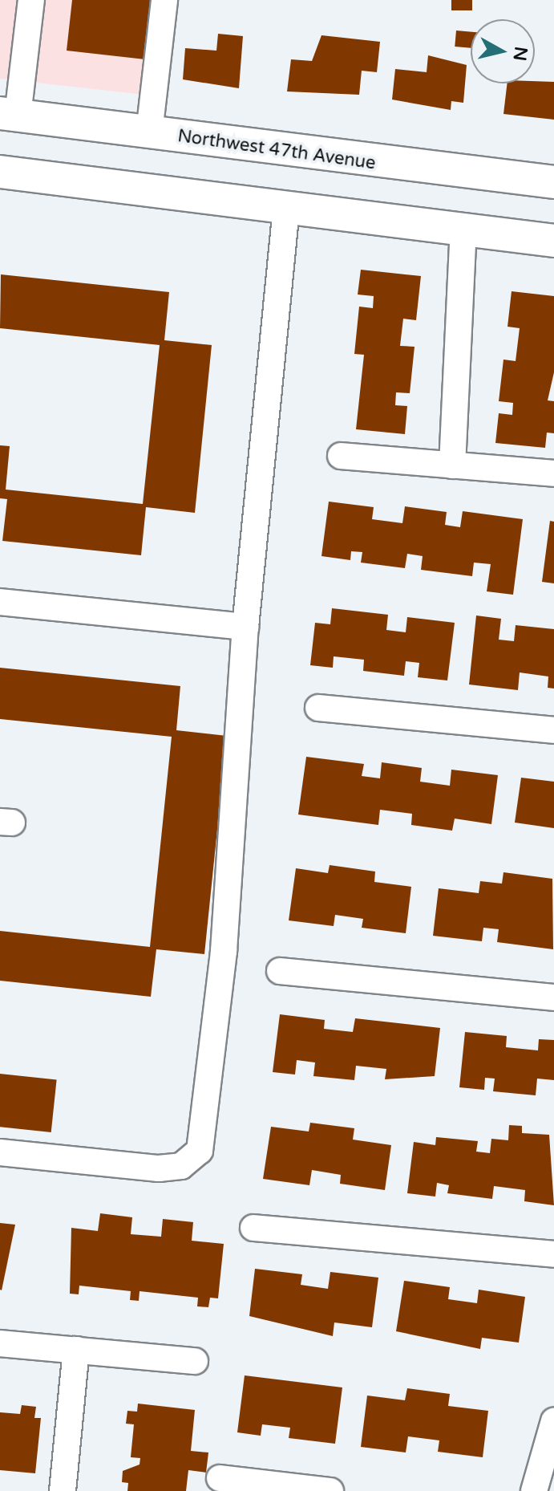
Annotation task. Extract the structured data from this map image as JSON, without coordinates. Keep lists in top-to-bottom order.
{
  "streets": {
    "main road": ["Northwest 47th Avenue"]
  },
  "north": "right"
}
